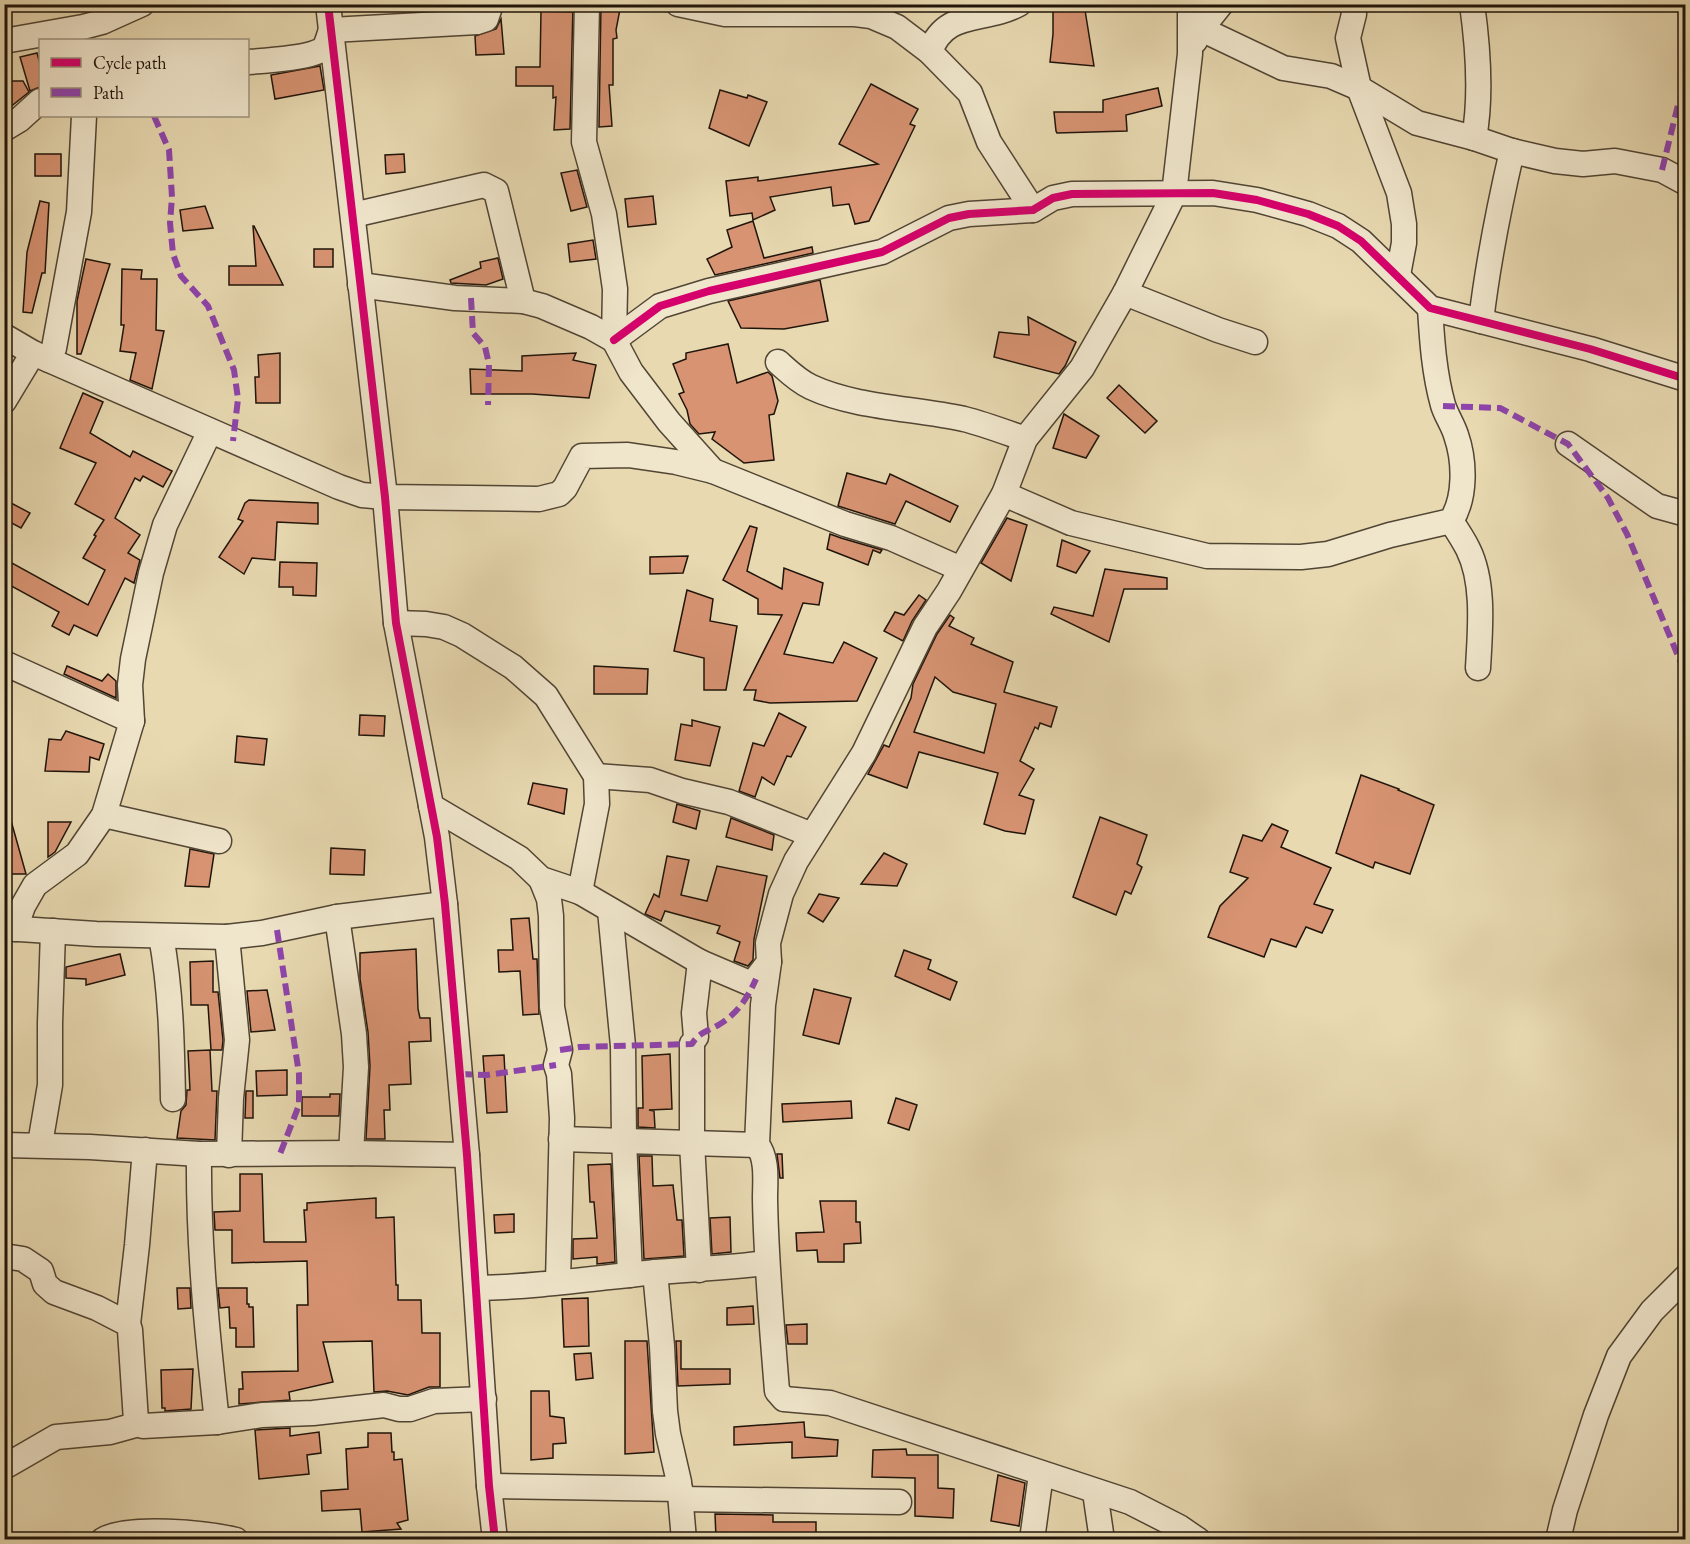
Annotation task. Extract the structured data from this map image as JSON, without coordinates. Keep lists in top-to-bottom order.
{
  "legend": ["Cycle path", "Path"]
}
